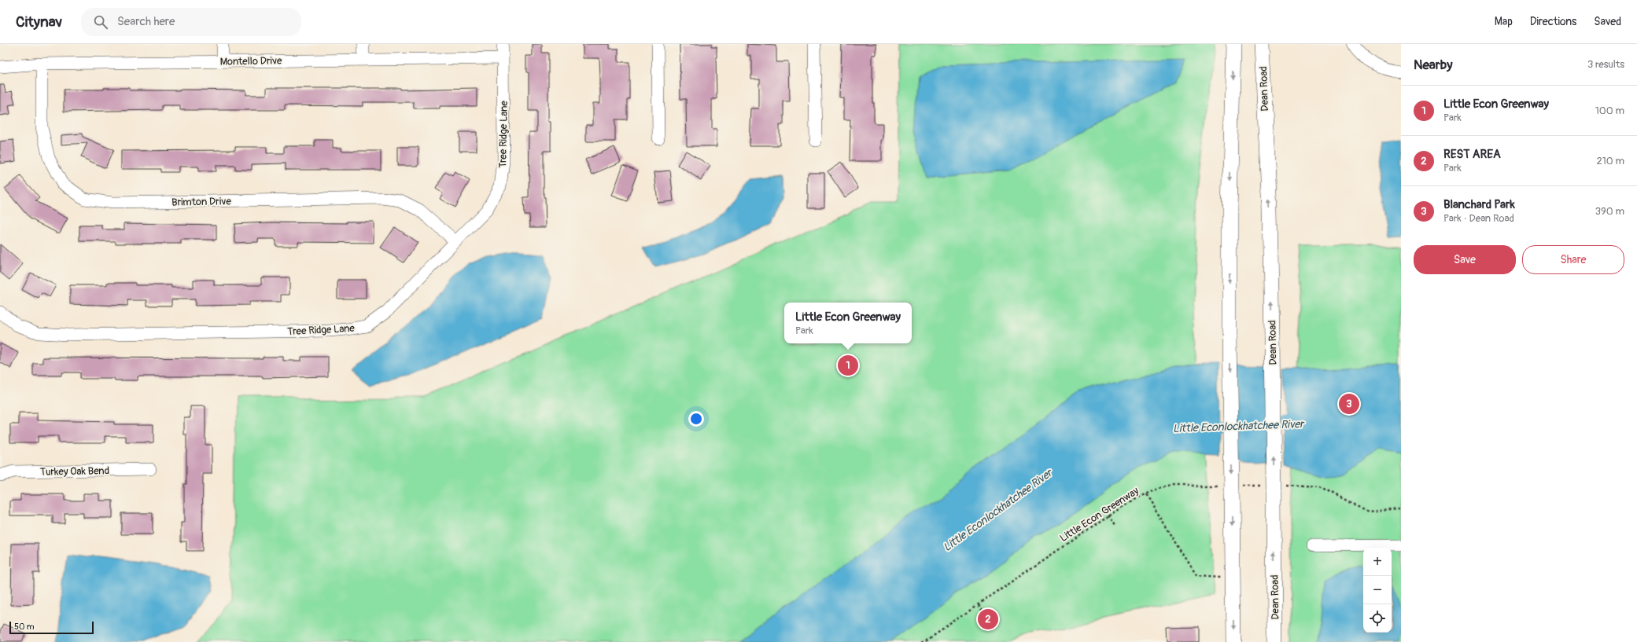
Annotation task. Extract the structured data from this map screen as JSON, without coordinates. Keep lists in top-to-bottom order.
{
  "streets": {
    "main road": ["Dean Road"],
    "street": [
      "Montello Drive",
      "Tree Ridge Lane",
      "Brimton Drive",
      "Turkey Oak Bend"
    ],
    "path": ["Little Econ Greenway"]
  },
  "crossings": [
    ["Montello Drive", "Tree Ridge Lane"],
    ["Montello Drive", "Brimton Drive"],
    ["Dean Road", "Little Econ Greenway"],
    ["Tree Ridge Lane", "Brimton Drive"]
  ],
  "water": ["Little Econlockhatchee River"],
  "scale_bar": "50 m",
  "page": {
    "header": "Citynav",
    "search": "Search here",
    "nav": ["Map", "Directions", "Saved"],
    "heading": ["Nearby", "3 results"],
    "list": [
      {
        "mark": "1",
        "name": "Little Econ Greenway",
        "note": "Park",
        "value": "100 m"
      },
      {
        "mark": "2",
        "name": "REST AREA",
        "note": "Park",
        "value": "210 m"
      },
      {
        "mark": "3",
        "name": "Blanchard Park",
        "note": "Park · Dean Road",
        "value": "390 m"
      }
    ],
    "buttons": ["Save", "Share"],
    "popup": ["Little Econ Greenway", "Park"],
    "pins": ["1", "3", "2"],
    "map_buttons": ["+", "−"],
    "scale": "50 m"
  }
}
